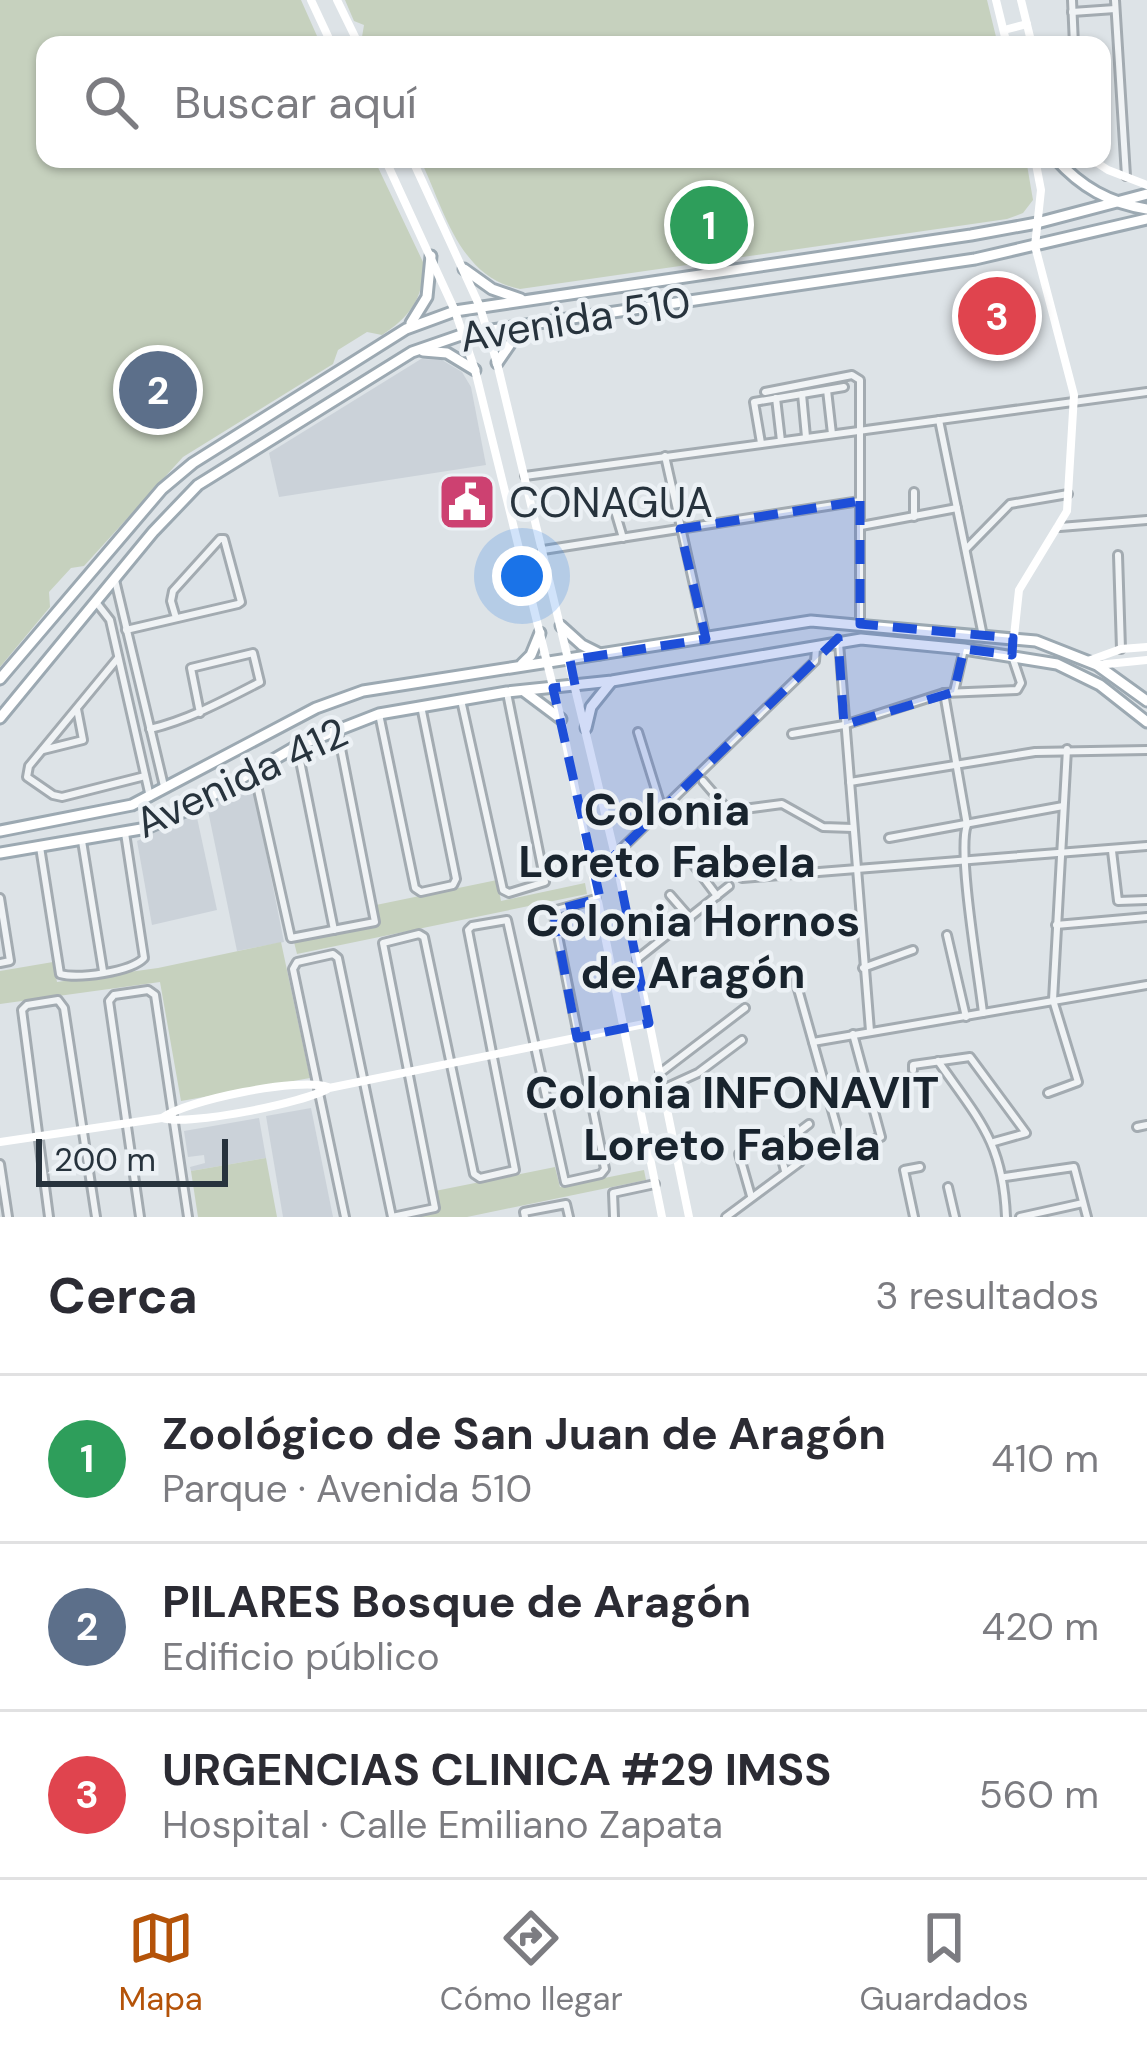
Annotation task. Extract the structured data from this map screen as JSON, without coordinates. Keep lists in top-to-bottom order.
{
  "streets": {
    "main road": ["Avenida 510", "Avenida 412"]
  },
  "districts": ["Colonia Loreto Fabela", "Colonia Hornos de Aragón", "Colonia INFONAVIT Loreto Fabela"],
  "places": {
    "public building": ["CONAGUA"]
  },
  "scale_bar": "200 m",
  "page": {
    "search": "Buscar aquí",
    "pins": ["1", "3", "2"],
    "scale": "200 m",
    "heading": ["Cerca", "3 resultados"],
    "list": [
      {
        "mark": "1",
        "name": "Zoológico de San Juan de Aragón",
        "note": "Parque · Avenida 510",
        "value": "410 m"
      },
      {
        "mark": "2",
        "name": "PILARES Bosque de Aragón",
        "note": "Edificio público",
        "value": "420 m"
      },
      {
        "mark": "3",
        "name": "URGENCIAS CLINICA #29 IMSS",
        "note": "Hospital · Calle Emiliano Zapata",
        "value": "560 m"
      }
    ],
    "nav": ["Mapa", "Cómo llegar", "Guardados"]
  }
}
